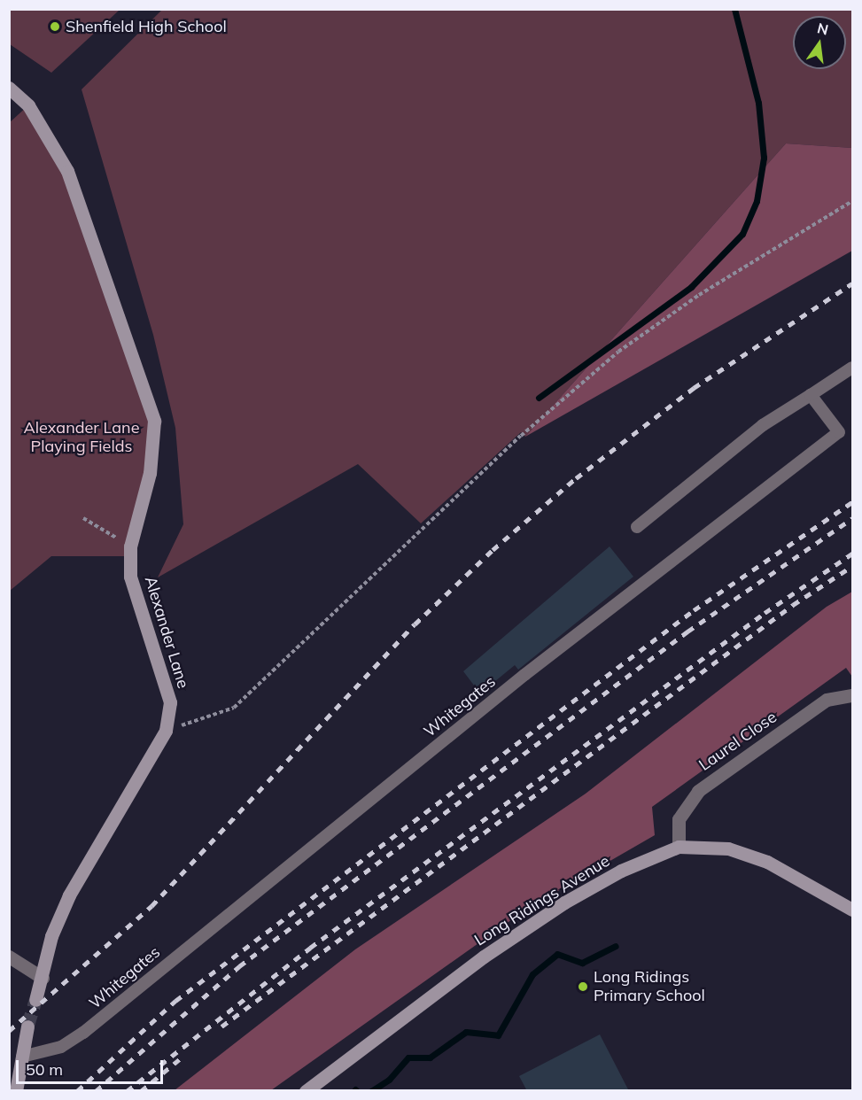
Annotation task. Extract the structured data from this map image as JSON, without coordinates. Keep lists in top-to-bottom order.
{
  "streets": {
    "street": ["Alexander Lane", "Laurel Close", "Long Ridings Avenue"],
    "lane": ["Whitegates"]
  },
  "crossings": [
    ["Laurel Close", "Long Ridings Avenue"]
  ],
  "parks": ["Alexander Lane Playing Fields"],
  "places": ["Shenfield High School", "Long Ridings Primary School"],
  "scale_bar": "50 m",
  "north": "top"
}
